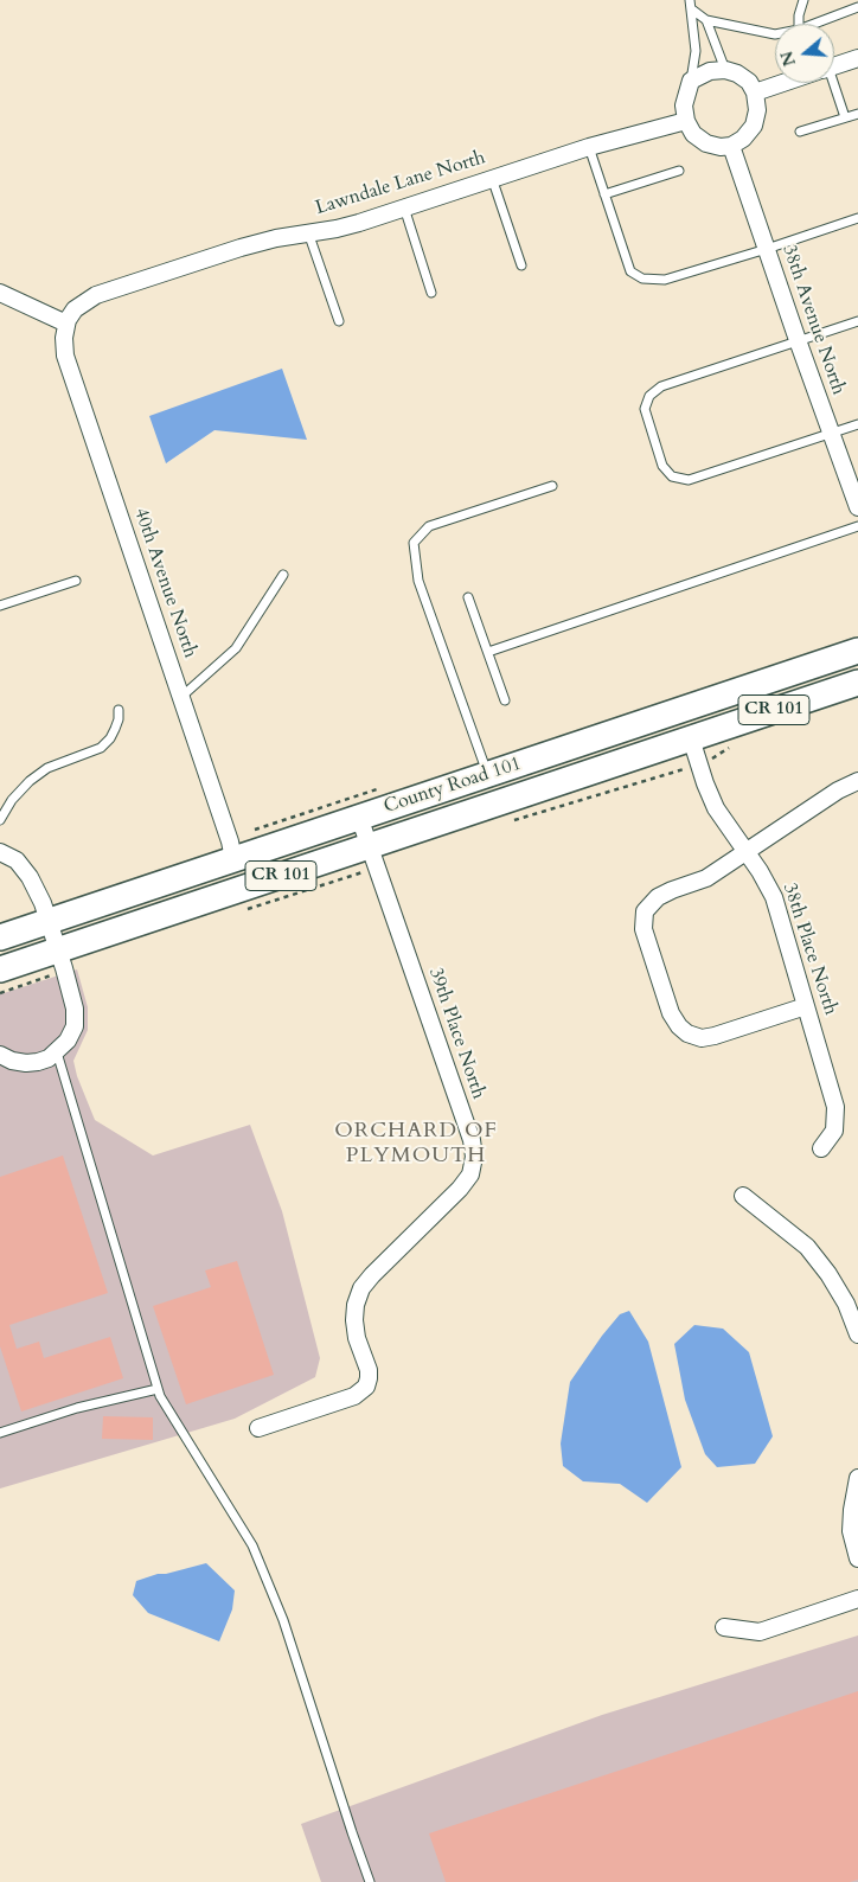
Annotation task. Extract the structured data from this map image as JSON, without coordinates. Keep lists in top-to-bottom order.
{
  "streets": {
    "main road": ["CR 101", "County Road 101"],
    "street": [
      "Lawndale Lane North",
      "38th Avenue North",
      "40th Avenue North",
      "38th Place North",
      "39th Place North"
    ]
  },
  "crossings": [
    ["Lawndale Lane North", "38th Avenue North"],
    ["Lawndale Lane North", "40th Avenue North"],
    ["40th Avenue North", "County Road 101"],
    ["County Road 101", "38th Place North"],
    ["County Road 101", "39th Place North"]
  ],
  "districts": ["ORCHARD OF PLYMOUTH"],
  "north": "left"
}
